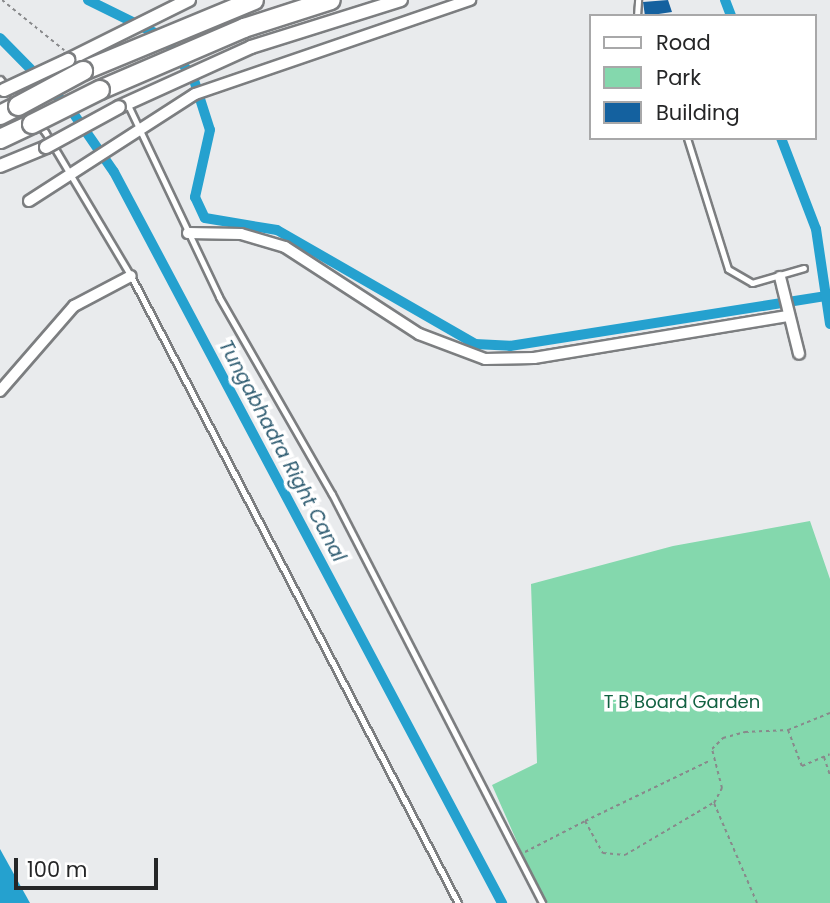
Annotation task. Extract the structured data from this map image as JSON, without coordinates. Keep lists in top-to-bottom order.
{
  "water": ["Tungabhadra Right Canal"],
  "parks": ["T B Board Garden"],
  "legend": ["Road", "Park", "Building"],
  "scale_bar": "100 m"
}
